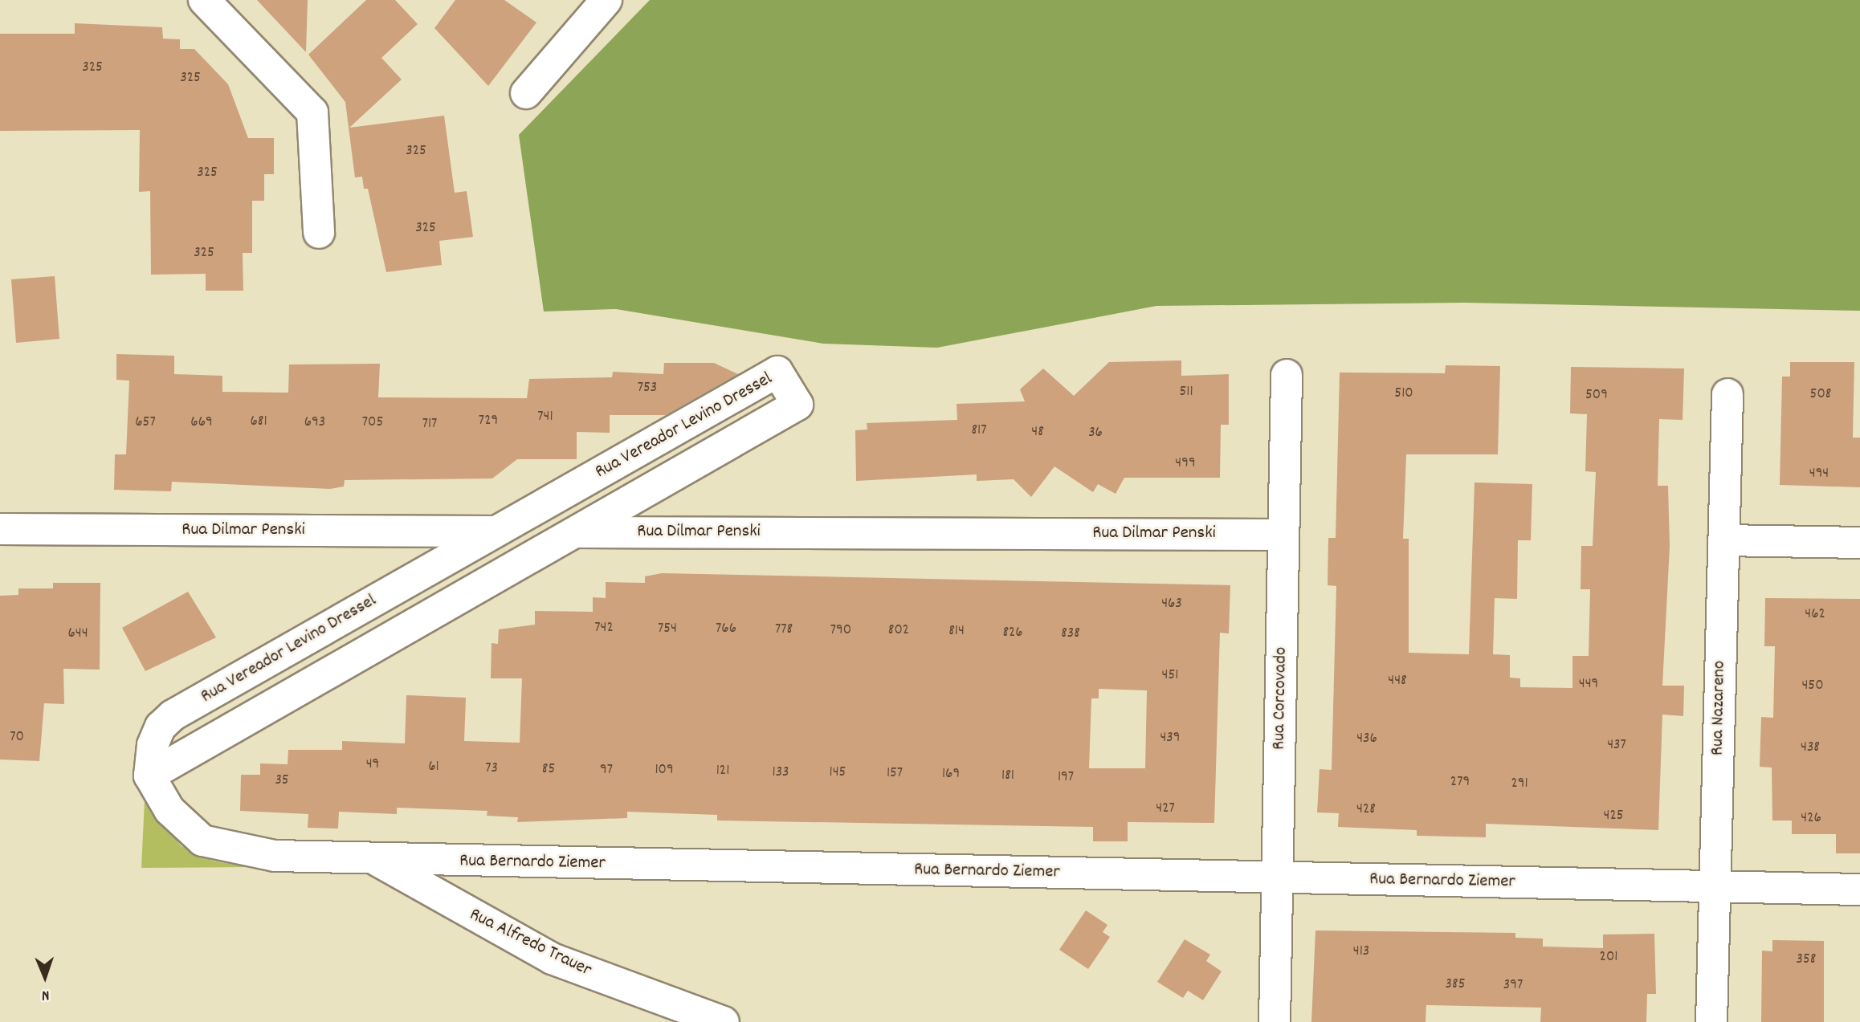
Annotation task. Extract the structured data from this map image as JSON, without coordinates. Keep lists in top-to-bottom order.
{
  "streets": {
    "street": [
      "Rua Vereador Levino Dressel",
      "Rua Dilmar Penski",
      "Rua Corcovado",
      "Rua Nazareno",
      "Rua Bernardo Ziemer",
      "Rua Alfredo Trauer"
    ]
  },
  "crossings": [
    ["Rua Vereador Levino Dressel", "Rua Dilmar Penski"],
    ["Rua Vereador Levino Dressel", "Rua Bernardo Ziemer"],
    ["Rua Dilmar Penski", "Rua Corcovado"],
    ["Rua Corcovado", "Rua Bernardo Ziemer"],
    ["Rua Nazareno", "Rua Bernardo Ziemer"],
    ["Rua Bernardo Ziemer", "Rua Alfredo Trauer"]
  ],
  "house_numbers": [
    "325",
    "325",
    "325",
    "325",
    "325",
    "325",
    "753",
    "511",
    "510",
    "508",
    "509",
    "741",
    "729",
    "681",
    "657",
    "669",
    "693",
    "705",
    "717",
    "817",
    "48",
    "36",
    "499",
    "494",
    "463",
    "462",
    "742",
    "754",
    "766",
    "778",
    "790",
    "802",
    "814",
    "826",
    "644",
    "838",
    "451",
    "448",
    "449",
    "450",
    "70",
    "439",
    "436",
    "437",
    "438",
    "49",
    "61",
    "73",
    "85",
    "97",
    "109",
    "121",
    "133",
    "145",
    "157",
    "169",
    "181",
    "197",
    "35",
    "279",
    "291",
    "427",
    "428",
    "425",
    "426",
    "413",
    "201",
    "358",
    "385",
    "397"
  ],
  "north": "bottom"
}
